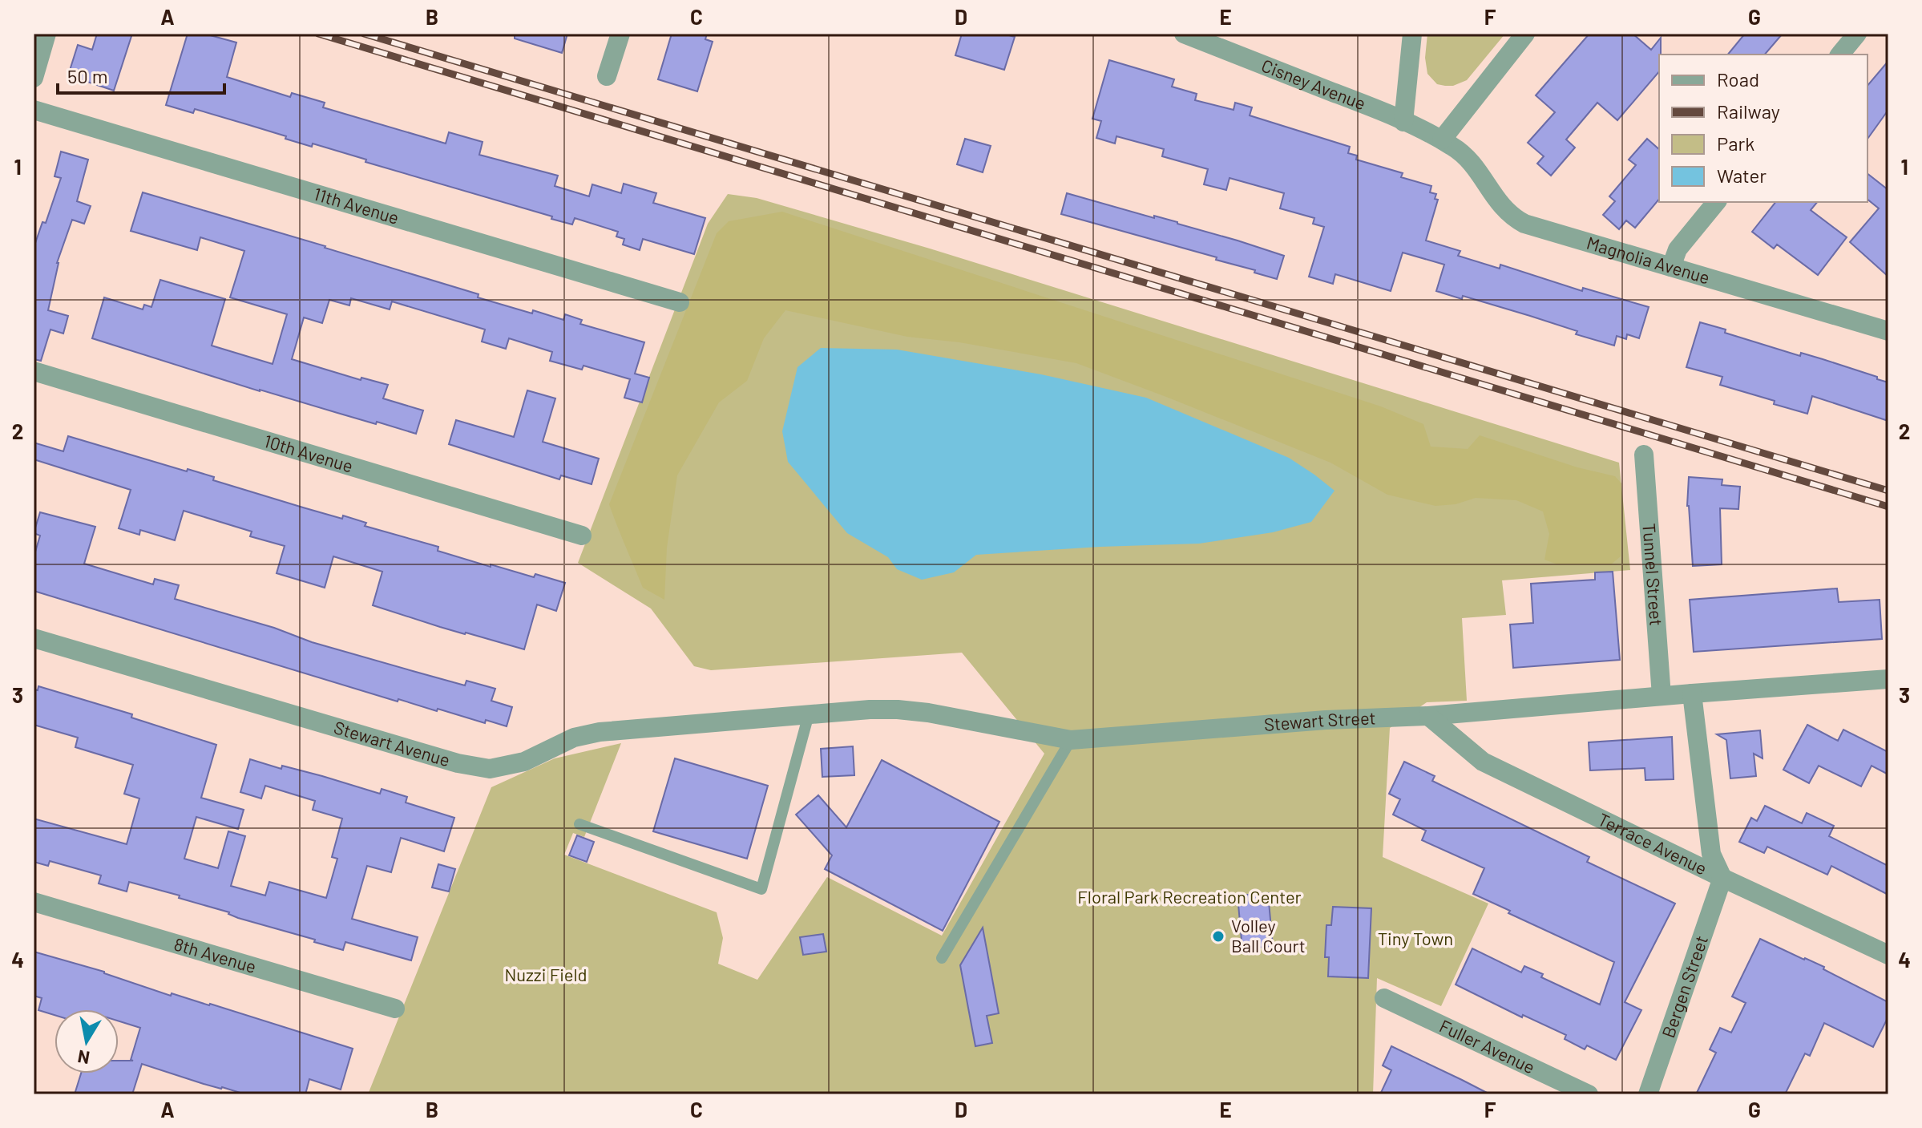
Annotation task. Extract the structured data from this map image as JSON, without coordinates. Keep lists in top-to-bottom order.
{
  "streets": {
    "street": [
      "Cisney Avenue",
      "11th Avenue",
      "Magnolia Avenue",
      "10th Avenue",
      "Tunnel Street",
      "Stewart Street",
      "Stewart Avenue",
      "Terrace Avenue",
      "8th Avenue",
      "Bergen Street",
      "Fuller Avenue"
    ]
  },
  "crossings": [
    ["Cisney Avenue", "Magnolia Avenue"],
    ["Tunnel Street", "Stewart Street"],
    ["Stewart Street", "Stewart Avenue"],
    ["Stewart Street", "Terrace Avenue"],
    ["Terrace Avenue", "Bergen Street"]
  ],
  "parks": ["Floral Park Recreation Center", "Tiny Town", "Nuzzi Field"],
  "places": ["Volley Ball Court"],
  "legend": [
    "Road",
    "Railway",
    "Park",
    "Water"
  ],
  "scale_bar": "50 m",
  "north": "bottom",
  "grid": {
    "columns": [
      "A",
      "B",
      "C",
      "D",
      "E",
      "F",
      "G"
    ],
    "rows": [
      "1",
      "2",
      "3",
      "4"
    ]
  }
}
